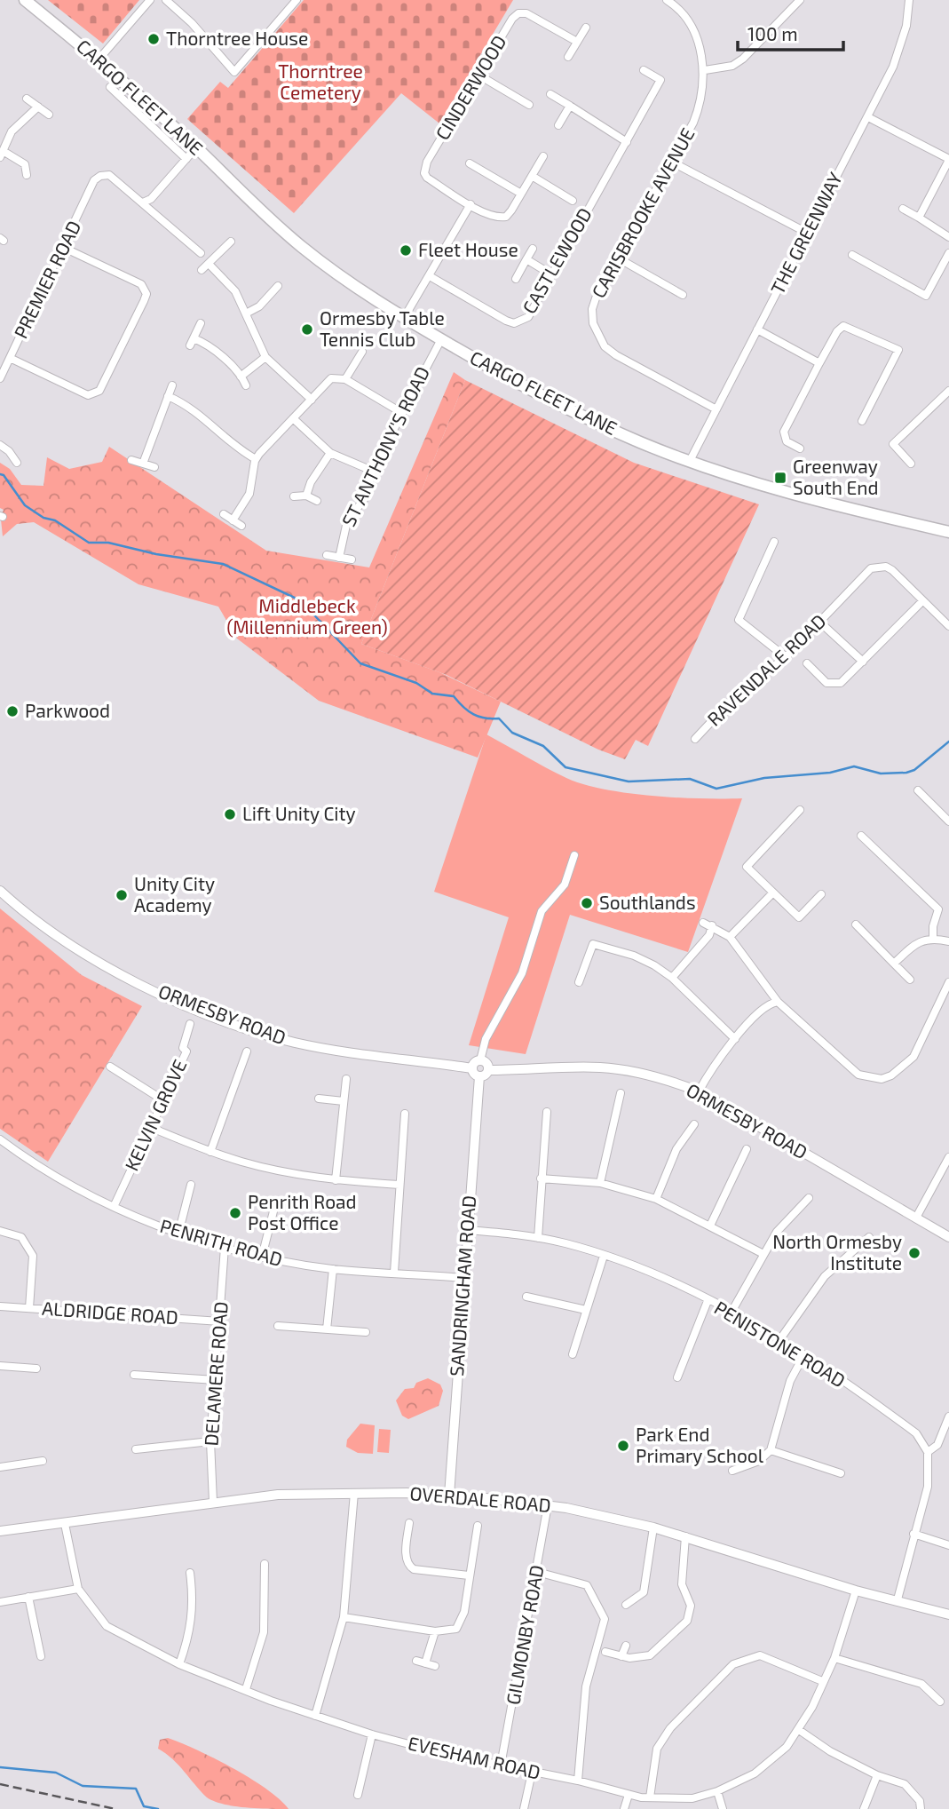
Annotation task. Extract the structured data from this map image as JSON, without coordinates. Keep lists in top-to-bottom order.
{
  "streets": {
    "main road": ["CARGO FLEET LANE"],
    "street": [
      "CINDERWOOD",
      "CARISBROOKE AVENUE",
      "THE GREENWAY",
      "CASTLEWOOD",
      "PREMIER ROAD",
      "ST ANTHONY'S ROAD",
      "RAVENDALE ROAD",
      "ORMESBY ROAD",
      "KELVIN GROVE",
      "PENRITH ROAD",
      "SANDRINGHAM ROAD",
      "ALDRIDGE ROAD",
      "PENISTONE ROAD",
      "DELAMERE ROAD",
      "OVERDALE ROAD",
      "GILMONBY ROAD",
      "EVESHAM ROAD"
    ]
  },
  "crossings": [
    ["CARGO FLEET LANE", "THE GREENWAY"],
    ["CARGO FLEET LANE", "ST ANTHONY'S ROAD"],
    ["CARISBROOKE AVENUE", "THE GREENWAY"],
    ["ORMESBY ROAD", "SANDRINGHAM ROAD"],
    ["KELVIN GROVE", "PENRITH ROAD"],
    ["PENRITH ROAD", "SANDRINGHAM ROAD"],
    ["PENRITH ROAD", "DELAMERE ROAD"],
    ["SANDRINGHAM ROAD", "PENISTONE ROAD"],
    ["SANDRINGHAM ROAD", "OVERDALE ROAD"],
    ["ALDRIDGE ROAD", "DELAMERE ROAD"],
    ["DELAMERE ROAD", "OVERDALE ROAD"],
    ["OVERDALE ROAD", "GILMONBY ROAD"],
    ["OVERDALE ROAD", "EVESHAM ROAD"],
    ["GILMONBY ROAD", "EVESHAM ROAD"]
  ],
  "parks": ["Thorntree Cemetery", "Middlebeck (Millennium Green)"],
  "places": {
    "other": [
      "Thorntree House",
      "Fleet House",
      "Ormesby Table Tennis Club",
      "Parkwood",
      "Lift Unity City",
      "Unity City Academy",
      "Southlands",
      "Penrith Road Post Office",
      "North Ormesby Institute",
      "Park End Primary School"
    ],
    "transit": ["Greenway South End"]
  },
  "scale_bar": "100 m"
}
